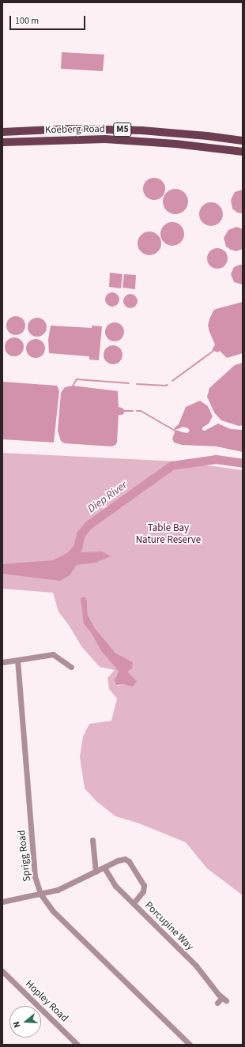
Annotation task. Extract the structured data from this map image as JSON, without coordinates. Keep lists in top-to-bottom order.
{
  "streets": {
    "main road": ["Koeberg Road", "M5"],
    "street": ["Sprigg Road", "Porcupine Way", "Hopley Road"]
  },
  "water": ["Diep River"],
  "parks": ["Table Bay Nature Reserve"],
  "scale_bar": "100 m",
  "north": "left"
}
